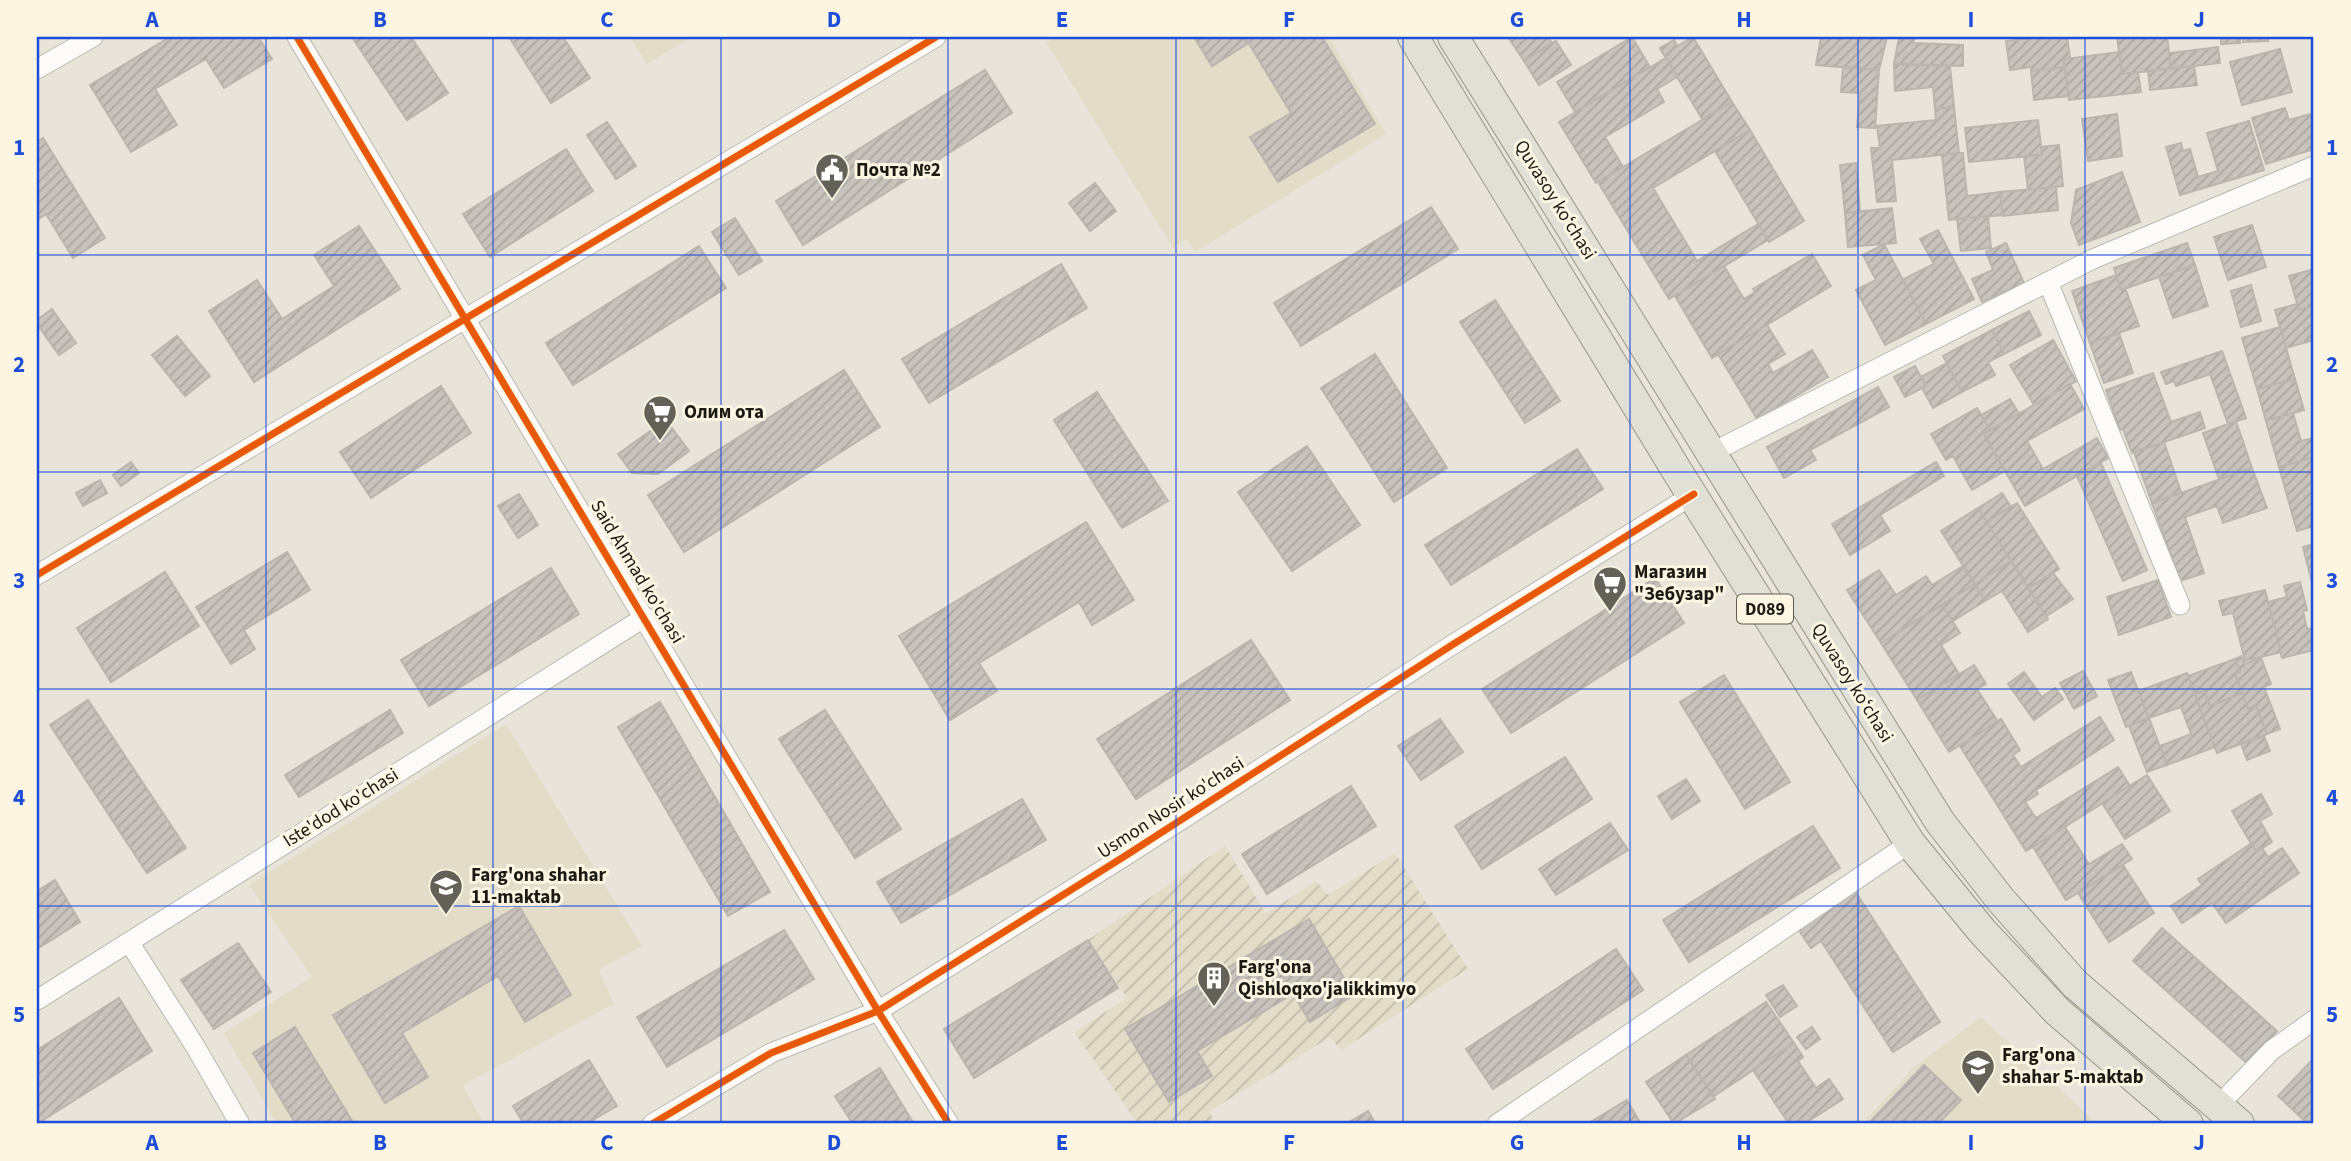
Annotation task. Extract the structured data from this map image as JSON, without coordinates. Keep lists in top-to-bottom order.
{
  "streets": {
    "main road": ["Quvasoy koʻchasi", "D089"],
    "street": ["Said Ahmad ko'chasi", "Iste'dod ko'chasi", "Usmon Nosir ko'chasi"]
  },
  "crossings": [
    ["Quvasoy koʻchasi", "Usmon Nosir ko'chasi"],
    ["Said Ahmad ko'chasi", "Iste'dod ko'chasi"],
    ["Said Ahmad ko'chasi", "Usmon Nosir ko'chasi"]
  ],
  "places": {
    "public building": ["Почта №2"],
    "supermarket": ["Олим ота", "Магазин \"Зебузар\""],
    "school or university": ["Farg'ona shahar 11-maktab", "Farg'ona shahar 5-maktab"],
    "building": ["Farg'ona Qishloqxo'jalikkimyo"]
  },
  "grid": {
    "columns": [
      "A",
      "B",
      "C",
      "D",
      "E",
      "F",
      "G",
      "H",
      "I",
      "J"
    ],
    "rows": [
      "1",
      "2",
      "3",
      "4",
      "5"
    ]
  }
}
